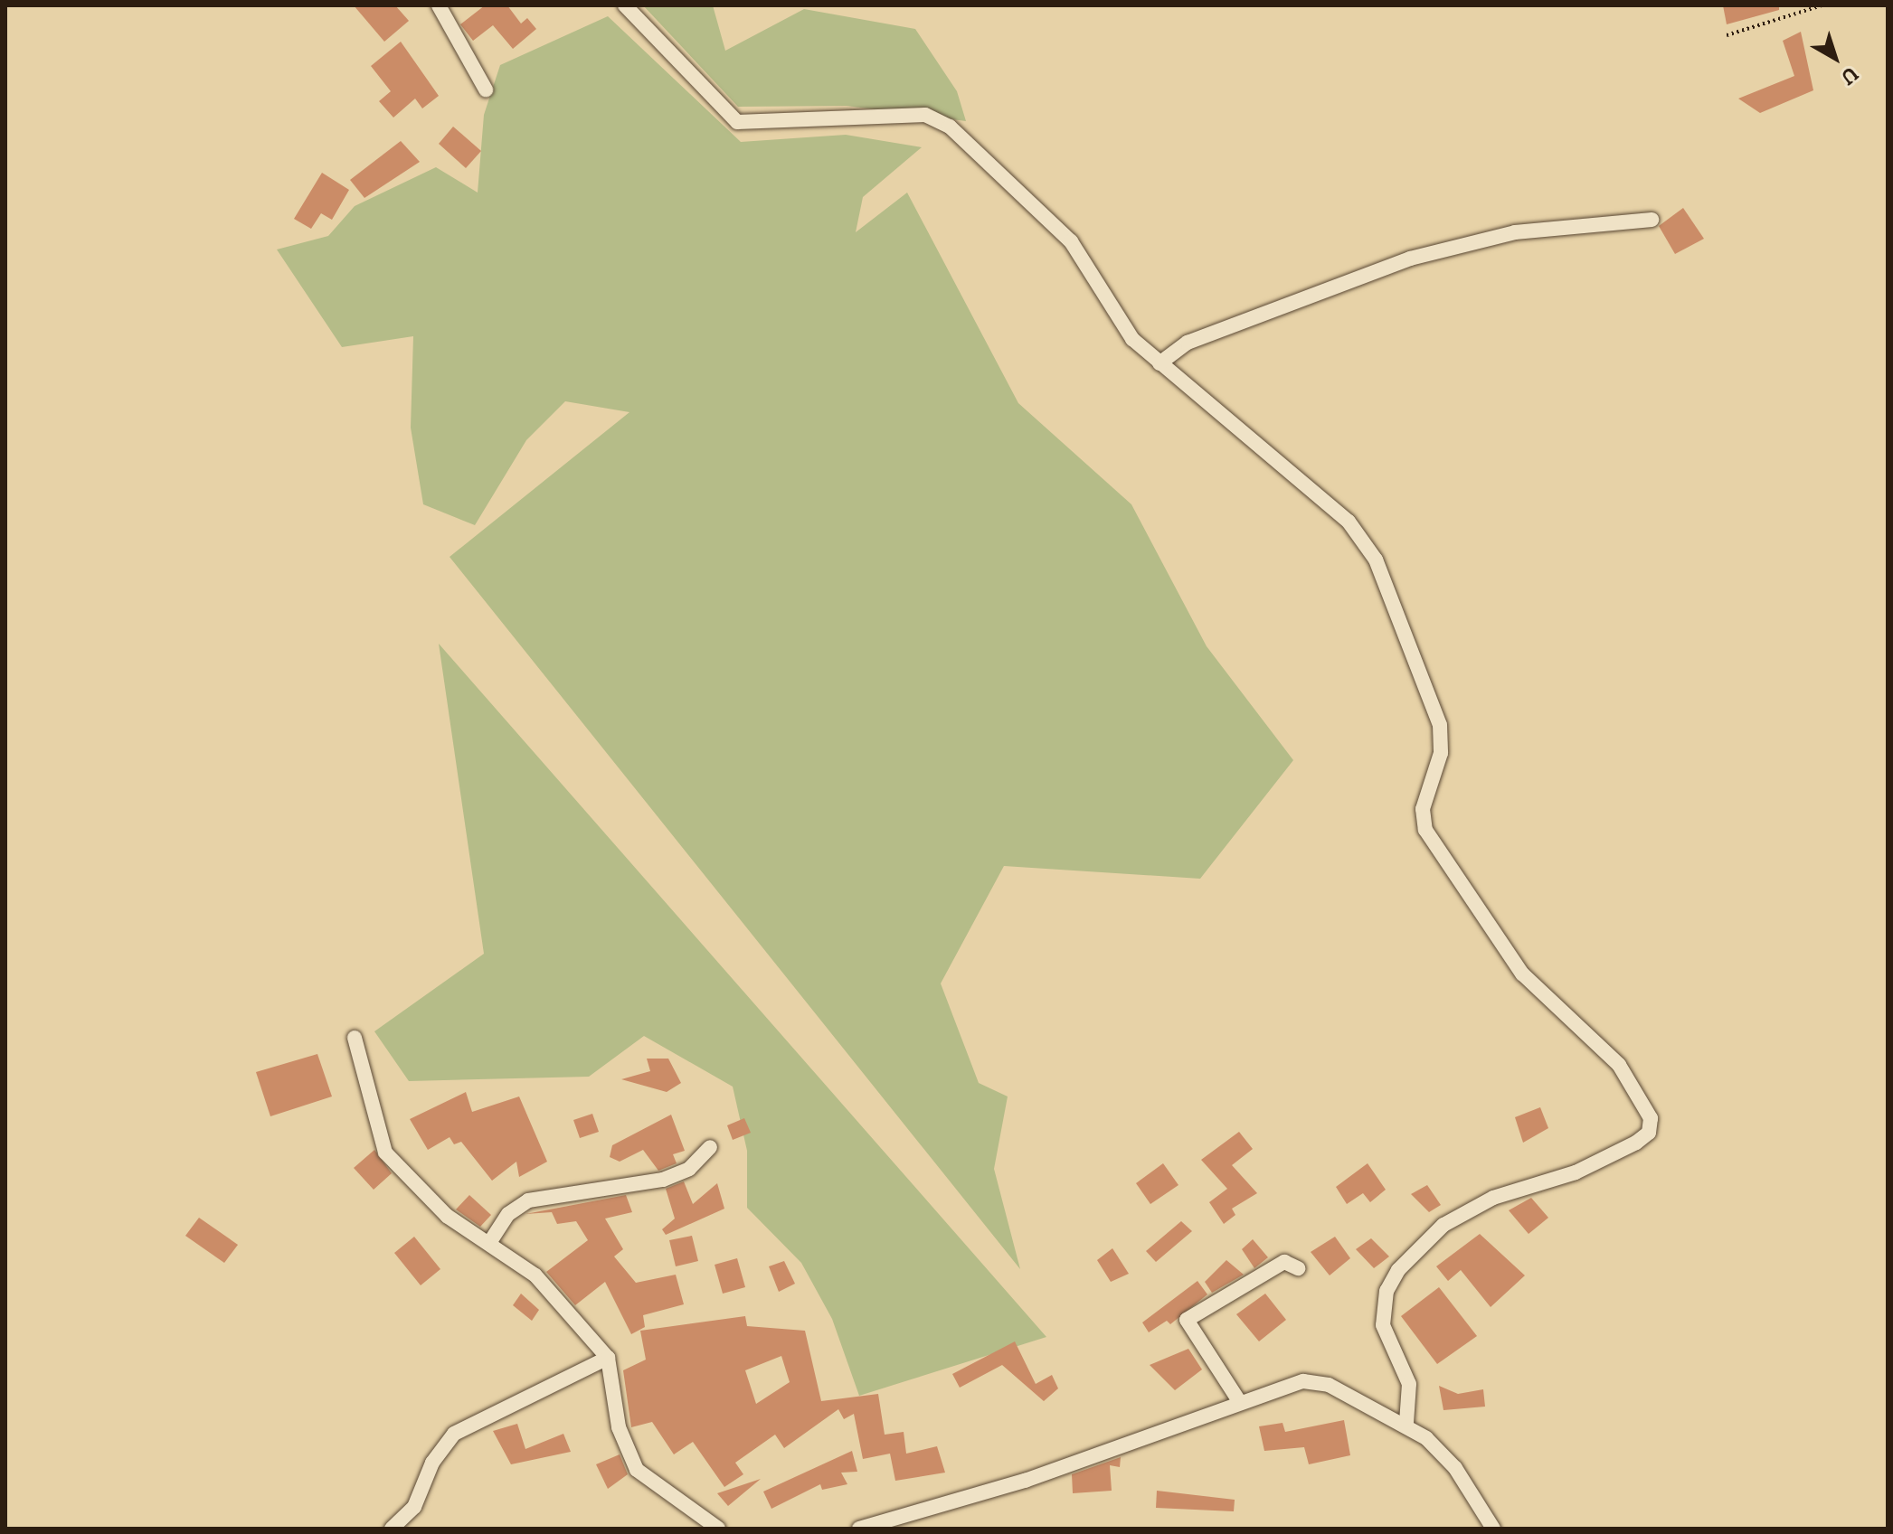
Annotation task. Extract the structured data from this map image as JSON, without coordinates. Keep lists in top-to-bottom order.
{
  "north": "bottom right"
}
